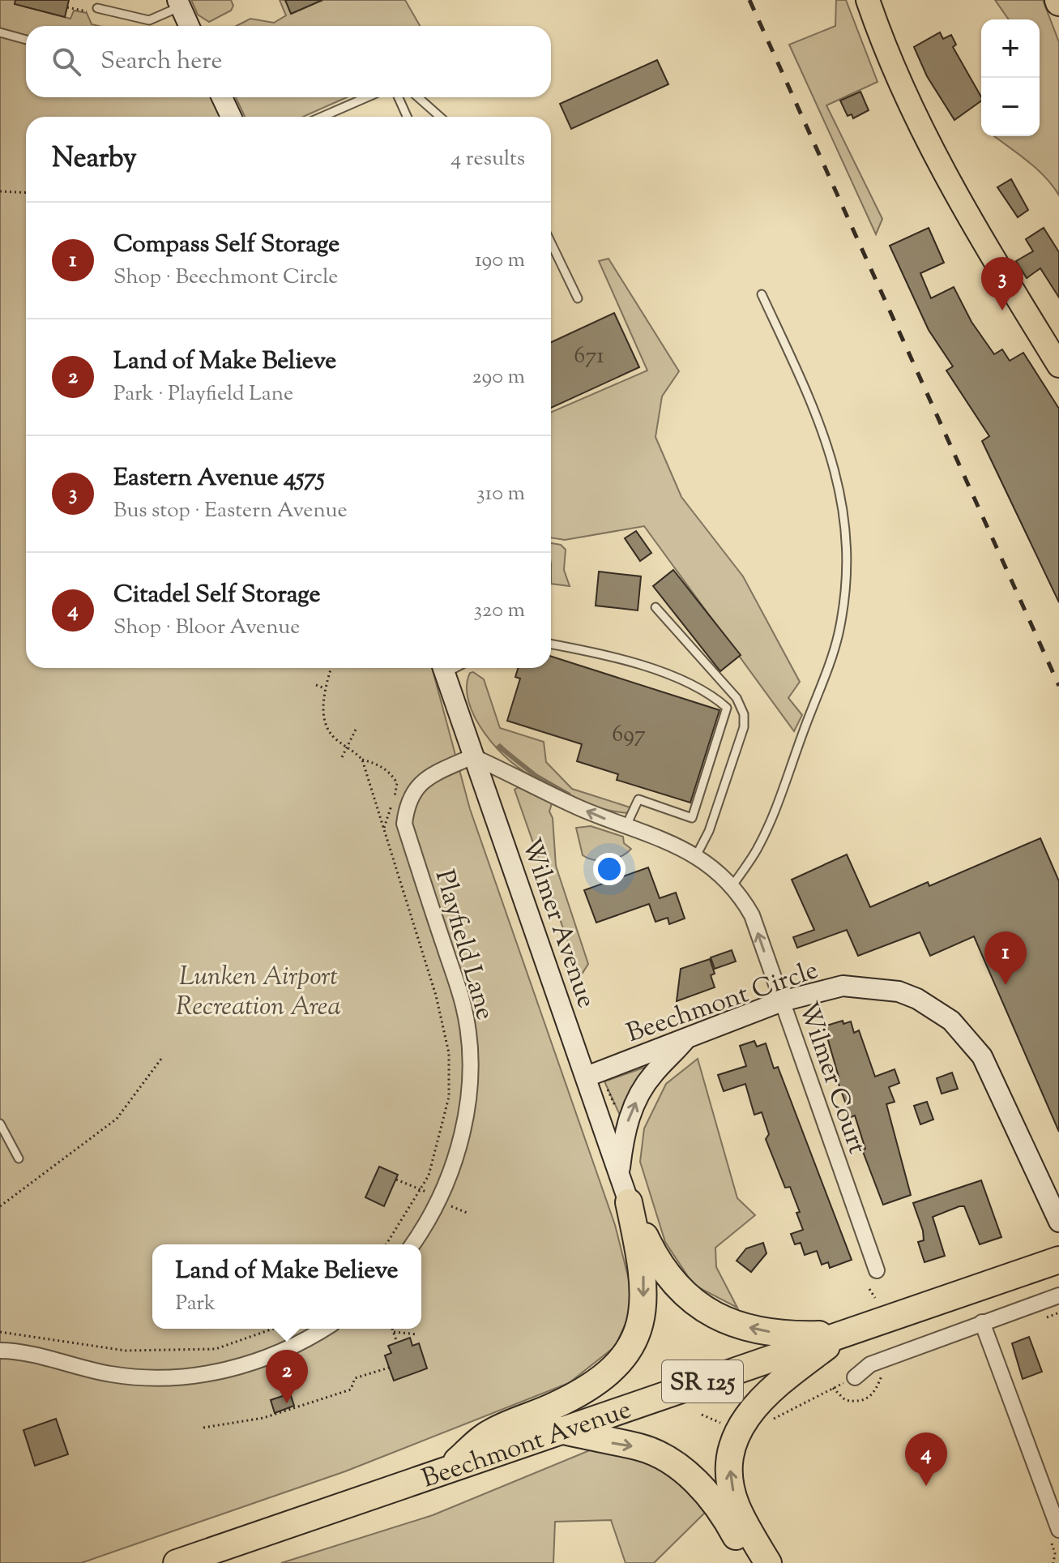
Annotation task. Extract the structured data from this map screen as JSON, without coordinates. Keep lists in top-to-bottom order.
{
  "streets": {
    "highway": ["SR 125", "Beechmont Avenue"],
    "street": [
      "Wilmer Avenue",
      "Playfield Lane",
      "Beechmont Circle",
      "Wilmer Court"
    ]
  },
  "crossings": [
    ["Wilmer Avenue", "Playfield Lane"],
    ["Wilmer Avenue", "Beechmont Circle"],
    ["Wilmer Avenue", "Wilmer Court"],
    ["Playfield Lane", "Wilmer Court"],
    ["Beechmont Circle", "Wilmer Court"]
  ],
  "one_way": ["Wilmer Court"],
  "parks": ["Lunken Airport Recreation Area"],
  "house_numbers": ["671", "697"],
  "page": {
    "map_buttons": ["+", "−"],
    "search": "Search here",
    "heading": ["Nearby", "4 results"],
    "list": [
      {
        "mark": "1",
        "name": "Compass Self Storage",
        "note": "Shop · Beechmont Circle",
        "value": "190 m"
      },
      {
        "mark": "2",
        "name": "Land of Make Believe",
        "note": "Park · Playfield Lane",
        "value": "290 m"
      },
      {
        "mark": "3",
        "name": "Eastern Avenue 4575",
        "note": "Bus stop · Eastern Avenue",
        "value": "310 m"
      },
      {
        "mark": "4",
        "name": "Citadel Self Storage",
        "note": "Shop · Bloor Avenue",
        "value": "320 m"
      }
    ],
    "pins": [
      "3",
      "1",
      "2",
      "4"
    ],
    "popup": ["Land of Make Believe", "Park"]
  }
}
